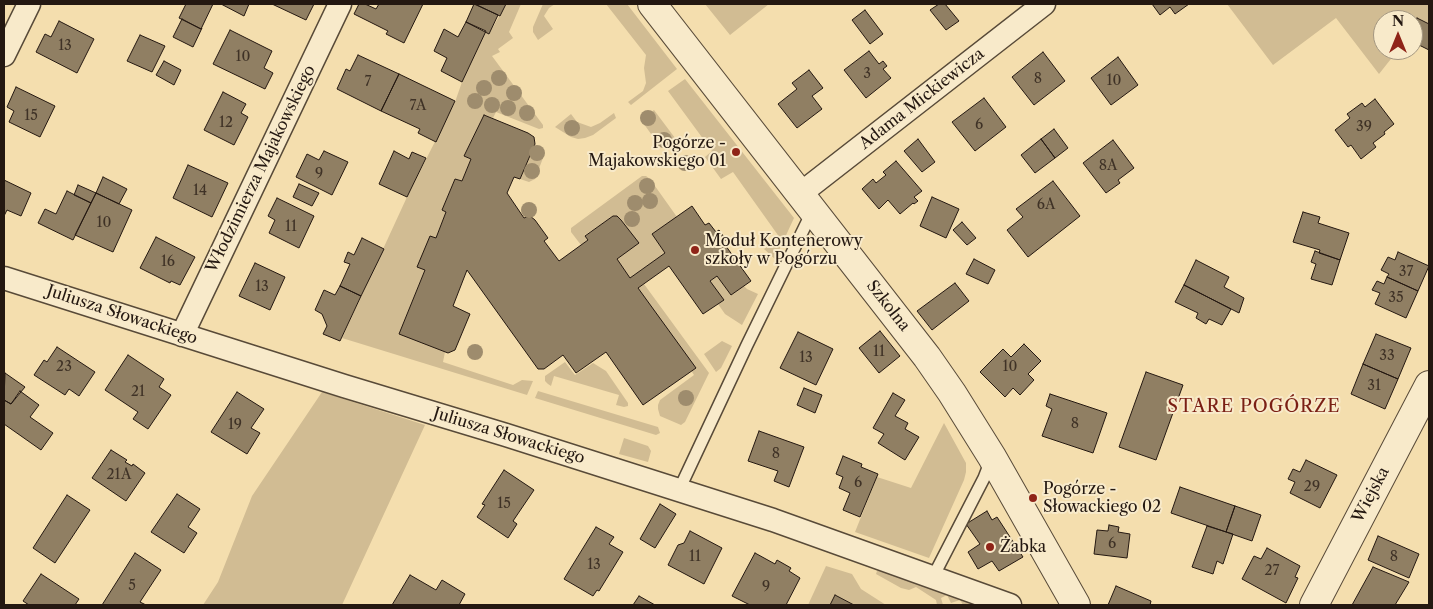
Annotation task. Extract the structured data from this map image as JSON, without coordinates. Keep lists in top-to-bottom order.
{
  "streets": {
    "street": [
      "Adama Mickiewicza",
      "Włodzimierza Majakowskiego",
      "Szkolna",
      "Juliusza Słowackiego",
      "Wiejska"
    ]
  },
  "crossings": [
    ["Adama Mickiewicza", "Szkolna"],
    ["Włodzimierza Majakowskiego", "Juliusza Słowackiego"]
  ],
  "districts": ["STARE POGÓRZE"],
  "places": [
    "Pogórze - Majakowskiego 01",
    "Moduł Kontenerowy szkoły w Pogórzu",
    "Pogórze - Słowackiego 02",
    "Żabka"
  ],
  "house_numbers": [
    "13",
    "10",
    "3",
    "8",
    "10",
    "7",
    "7A",
    "15",
    "12",
    "6",
    "39",
    "8A",
    "9",
    "14",
    "6A",
    "10",
    "11",
    "16",
    "37",
    "13",
    "35",
    "11",
    "33",
    "13",
    "23",
    "10",
    "31",
    "21",
    "8",
    "19",
    "8",
    "21A",
    "6",
    "29",
    "15",
    "6",
    "11",
    "8",
    "13",
    "27",
    "5",
    "9"
  ],
  "north": "top"
}
